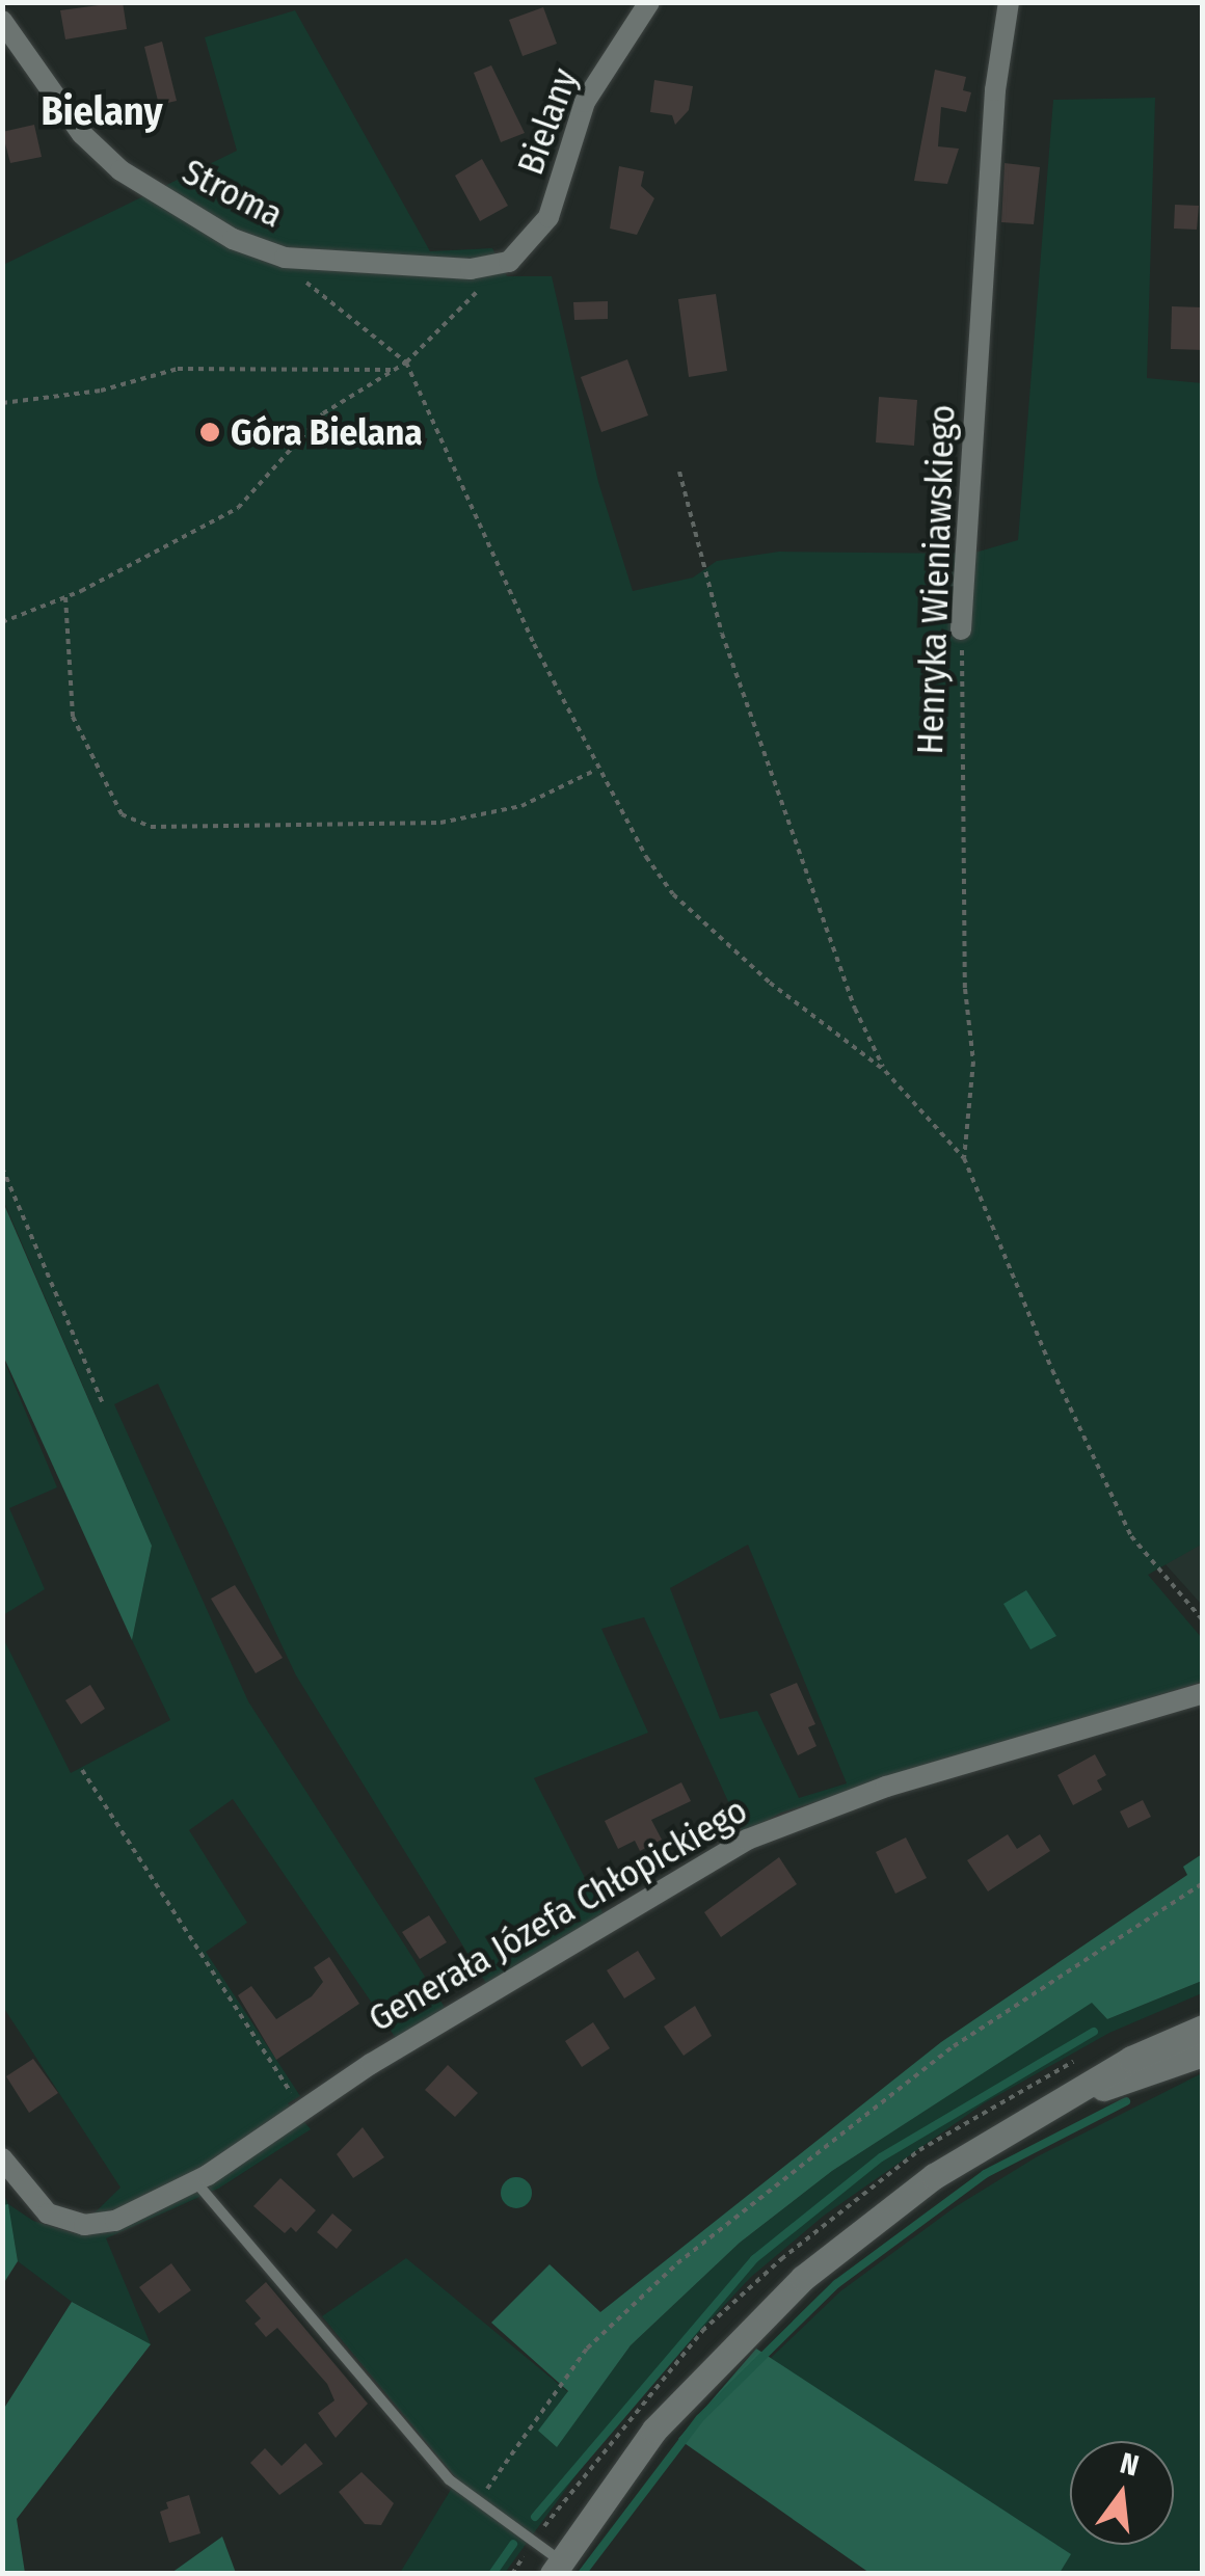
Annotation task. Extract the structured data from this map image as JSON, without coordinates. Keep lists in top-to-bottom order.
{
  "streets": {
    "street": [
      "Bielany",
      "Stroma",
      "Henryka Wieniawskiego",
      "Generała Józefa Chłopickiego"
    ]
  },
  "crossings": [
    ["Bielany", "Stroma"]
  ],
  "districts": ["Bielany"],
  "places": ["Góra Bielana"],
  "north": "top"
}
